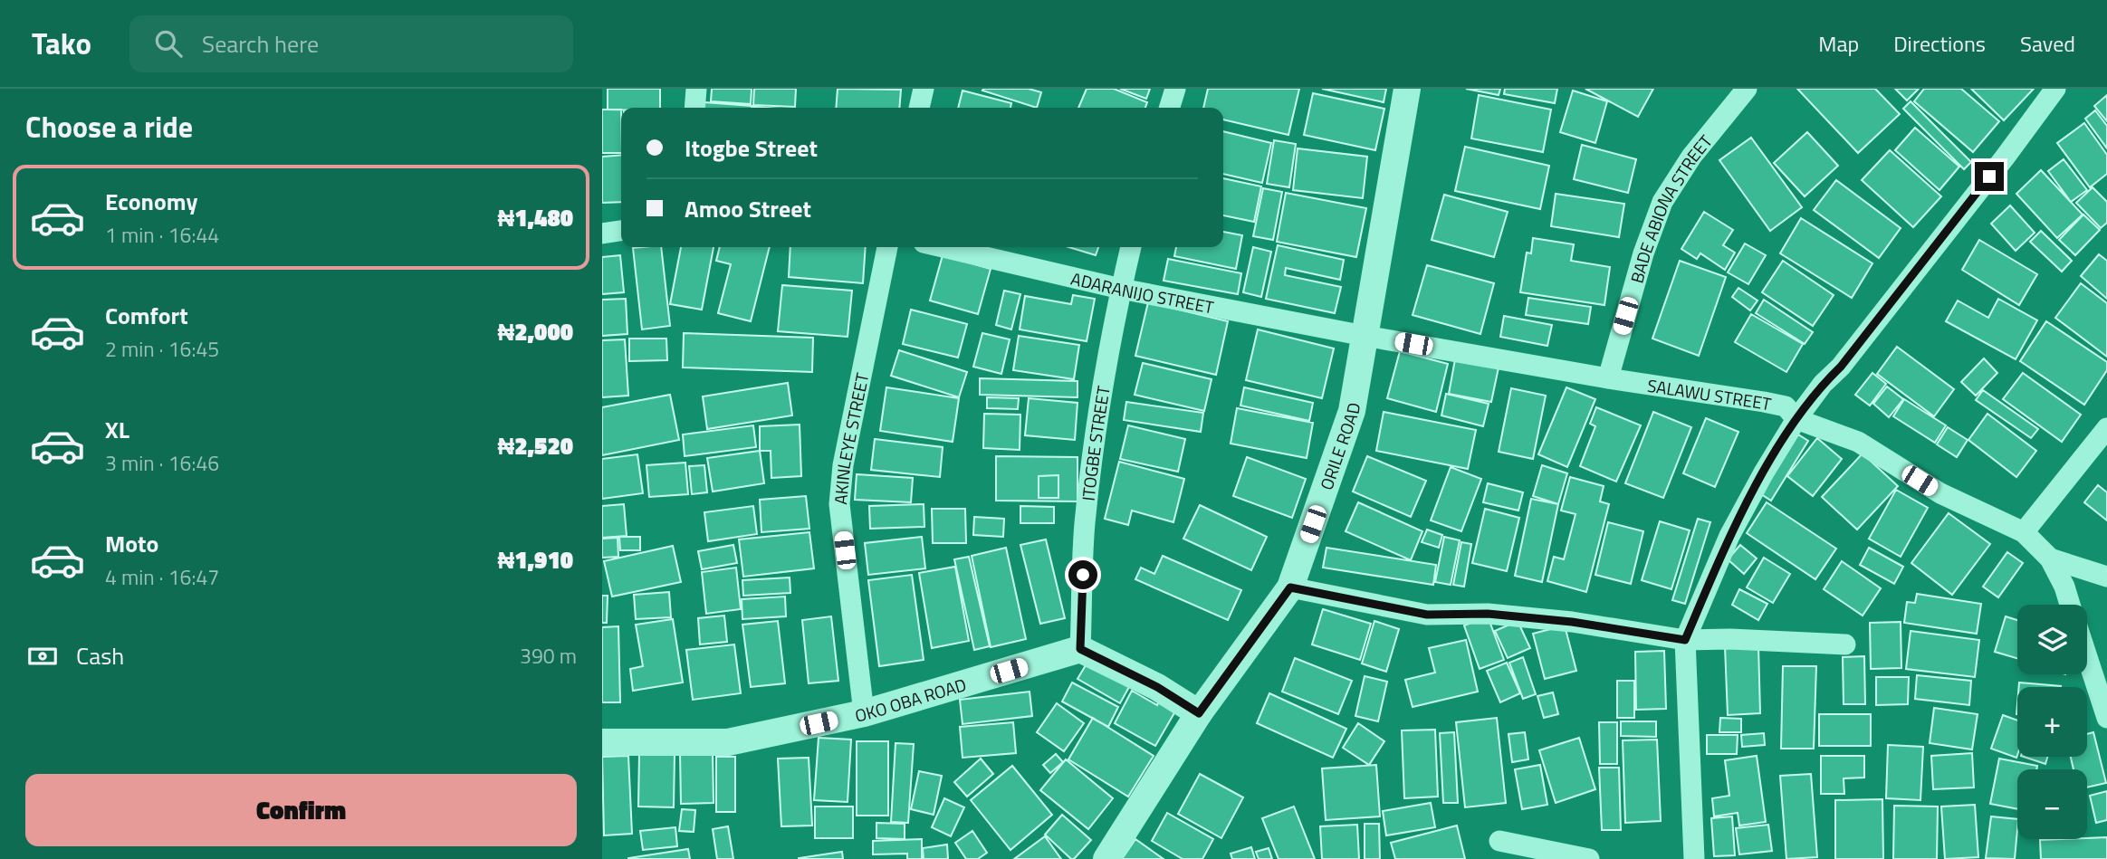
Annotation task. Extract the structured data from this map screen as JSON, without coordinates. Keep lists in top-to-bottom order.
{
  "streets": {
    "street": [
      "BADE ABIONA STREET",
      "ADARANIJO STREET",
      "SALAWU STREET",
      "AKINLEYE STREET",
      "ITOGBE STREET",
      "ORILE ROAD",
      "OKO OBA ROAD"
    ]
  },
  "crossings": [
    ["BADE ABIONA STREET", "SALAWU STREET"],
    ["ADARANIJO STREET", "SALAWU STREET"],
    ["ADARANIJO STREET", "ITOGBE STREET"],
    ["ADARANIJO STREET", "ORILE ROAD"],
    ["SALAWU STREET", "ORILE ROAD"],
    ["AKINLEYE STREET", "OKO OBA ROAD"],
    ["ITOGBE STREET", "OKO OBA ROAD"]
  ],
  "page": {
    "header": "Tako",
    "search": "Search here",
    "nav": ["Map", "Directions", "Saved"],
    "heading": "Choose a ride",
    "banner": ["Itogbe Street", "Amoo Street"],
    "list": [
      {
        "name": "Economy",
        "note": "1 min · 16:44",
        "value": "₦1,480"
      },
      {
        "name": "Comfort",
        "note": "2 min · 16:45",
        "value": "₦2,000"
      },
      {
        "name": "XL",
        "note": "3 min · 16:46",
        "value": "₦2,520"
      },
      {
        "name": "Moto",
        "note": "4 min · 16:47",
        "value": "₦1,910"
      }
    ],
    "map_buttons": ["+", "−"],
    "pay": ["Cash", "390 m"],
    "buttons": "Confirm"
  }
}
